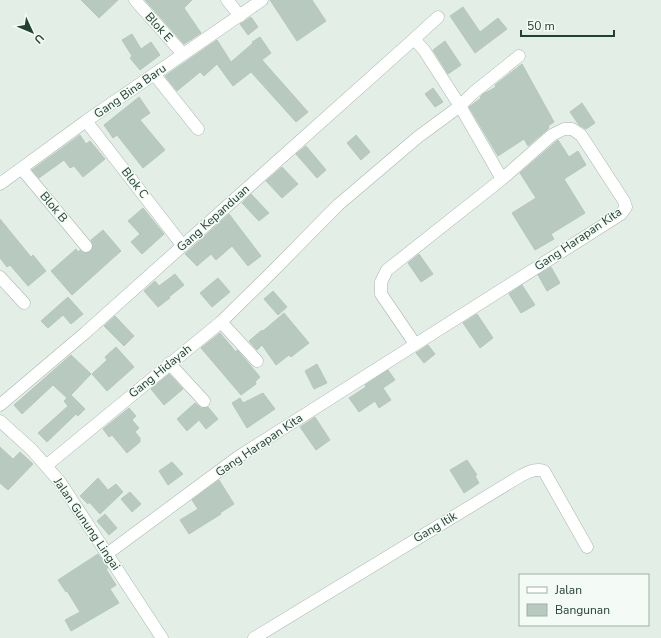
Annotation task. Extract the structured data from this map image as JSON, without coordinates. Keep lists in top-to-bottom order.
{
  "streets": {
    "street": [
      "Blok E",
      "Gang Bina Baru",
      "Blok C",
      "Blok B",
      "Gang Kepanduan",
      "Gang Harapan Kita",
      "Gang Hidayah",
      "Jalan Gunung Lingai",
      "Gang Itik"
    ]
  },
  "crossings": [
    ["Blok E", "Gang Bina Baru"],
    ["Gang Bina Baru", "Blok C"],
    ["Gang Bina Baru", "Blok B"],
    ["Blok C", "Gang Kepanduan"],
    ["Gang Harapan Kita", "Jalan Gunung Lingai"],
    ["Gang Hidayah", "Jalan Gunung Lingai"]
  ],
  "legend": ["Jalan", "Bangunan"],
  "scale_bar": "50 m",
  "north": "bottom right"
}
